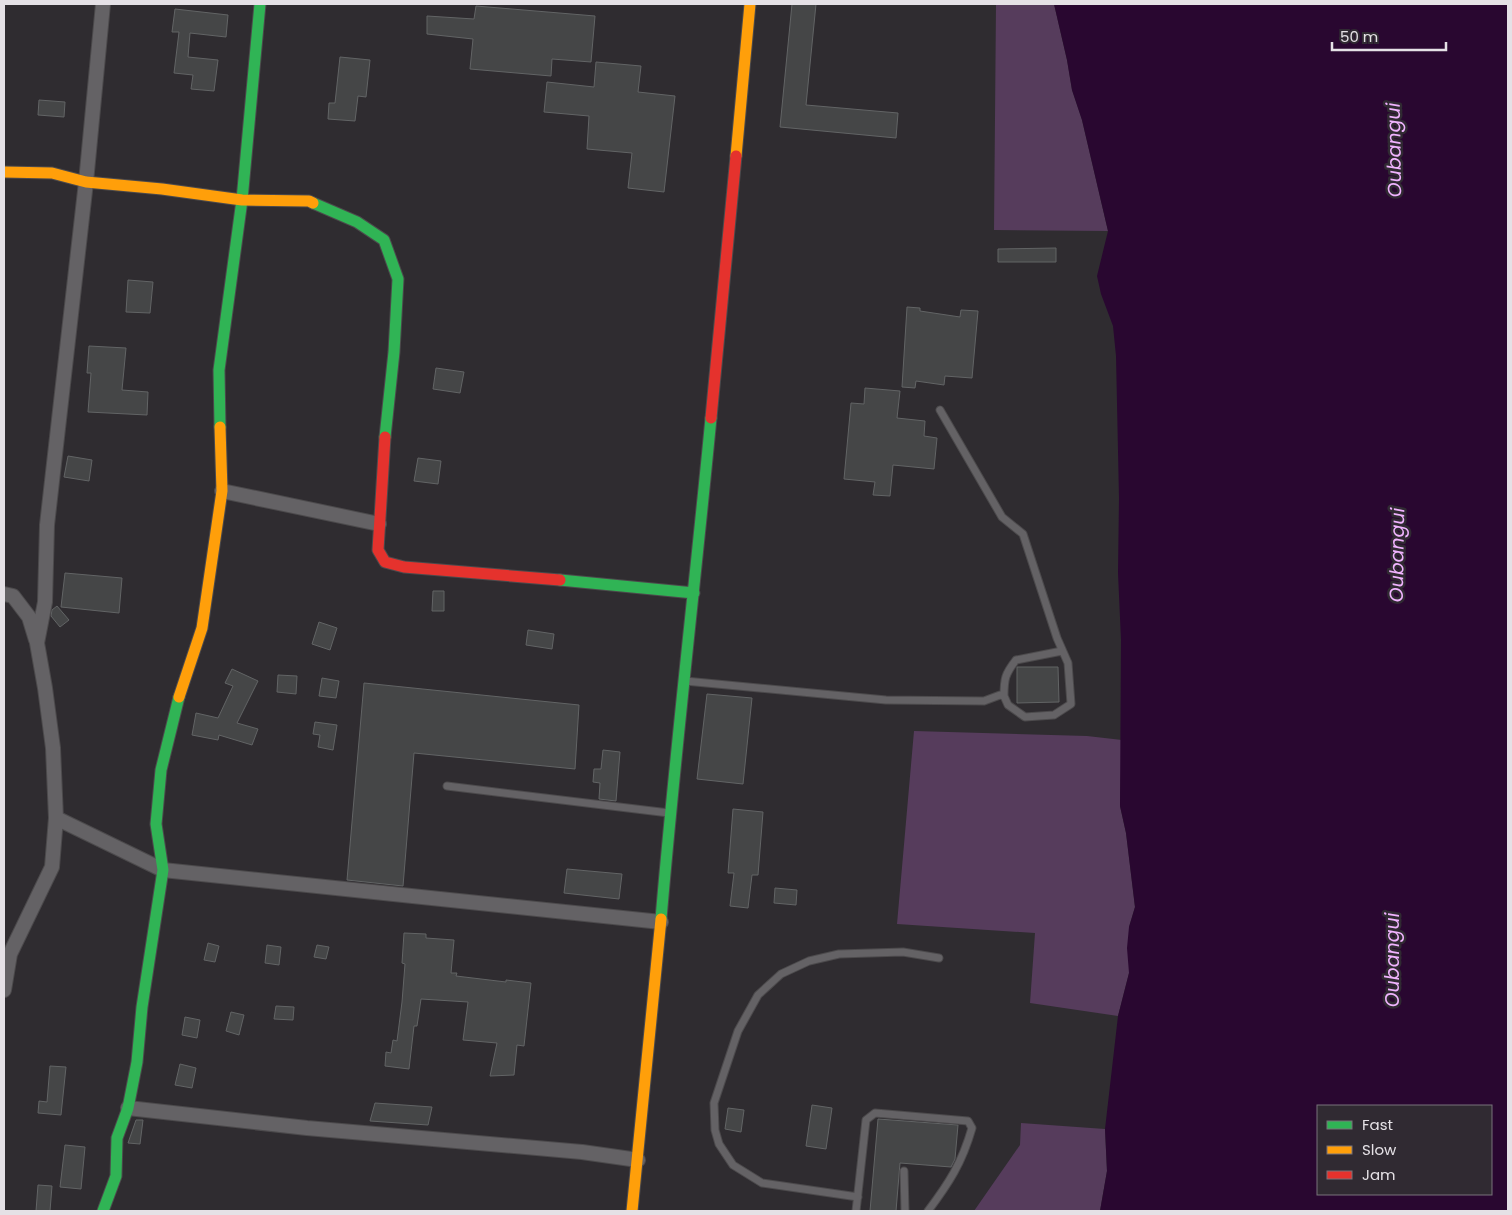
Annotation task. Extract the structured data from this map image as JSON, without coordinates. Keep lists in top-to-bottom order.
{
  "water": ["Oubangui"],
  "legend": ["Fast", "Slow", "Jam"],
  "scale_bar": "50 m"
}
